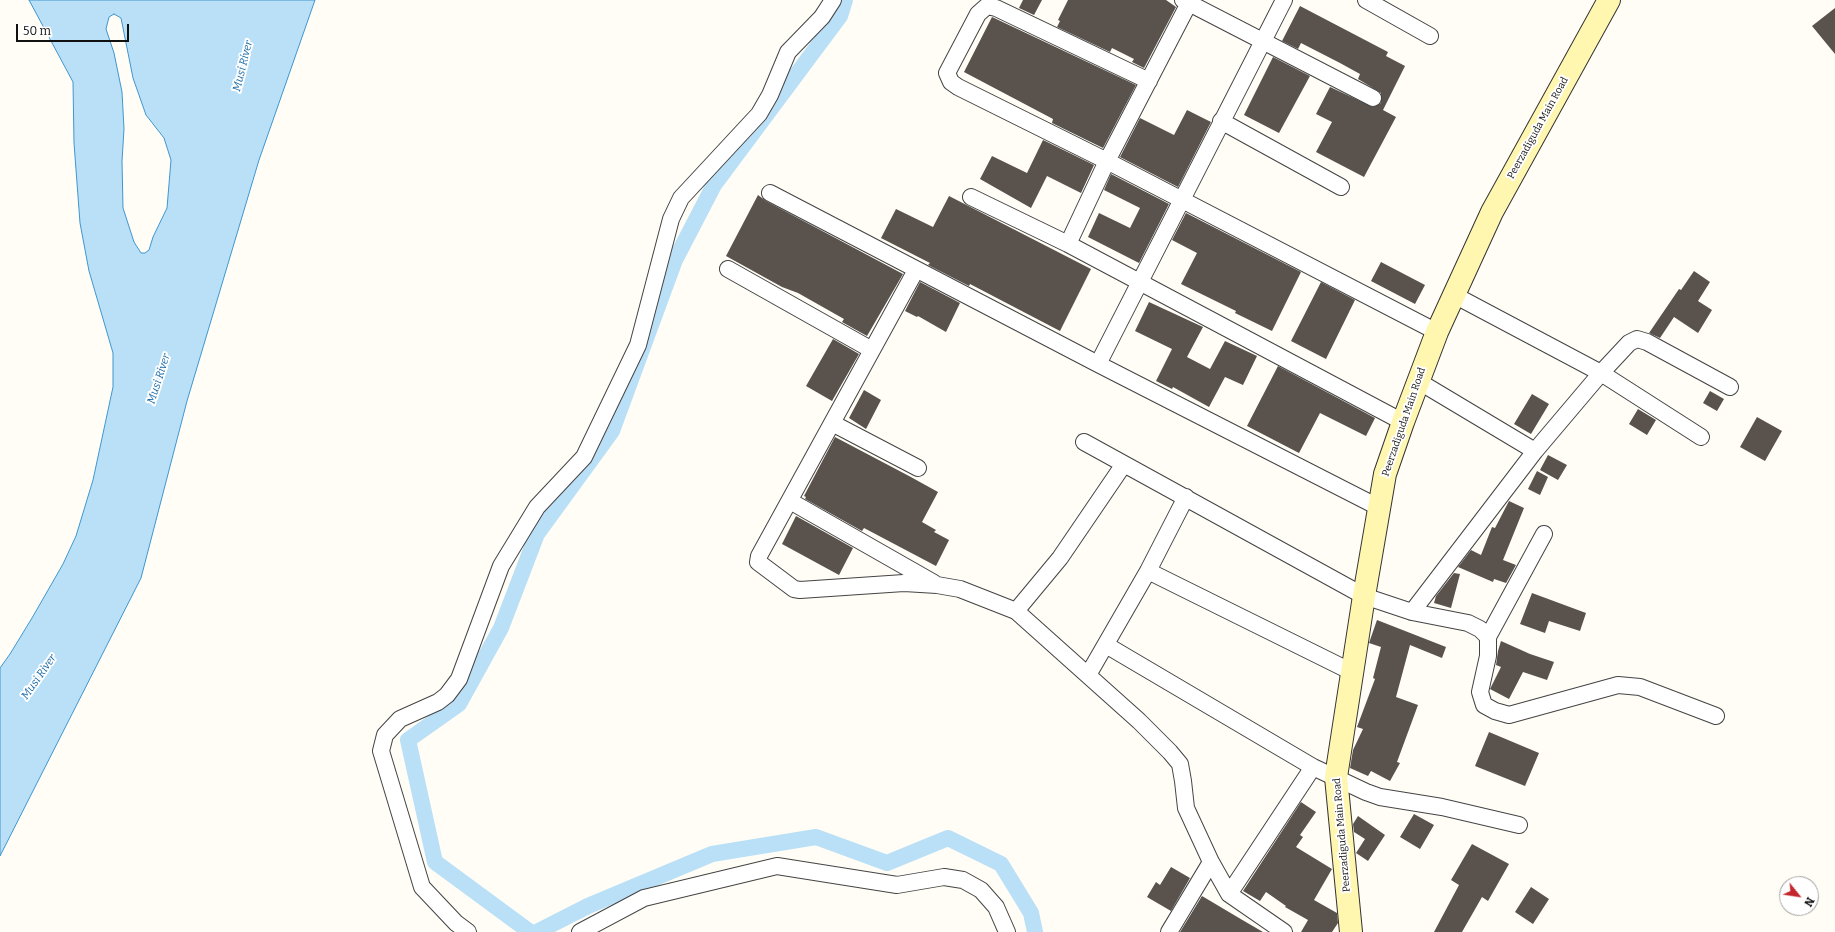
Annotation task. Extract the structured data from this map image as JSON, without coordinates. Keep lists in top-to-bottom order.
{
  "streets": {
    "street": ["Peerzadiguda Main Road"]
  },
  "water": ["Musi River"],
  "scale_bar": "50 m",
  "north": "bottom right"
}
